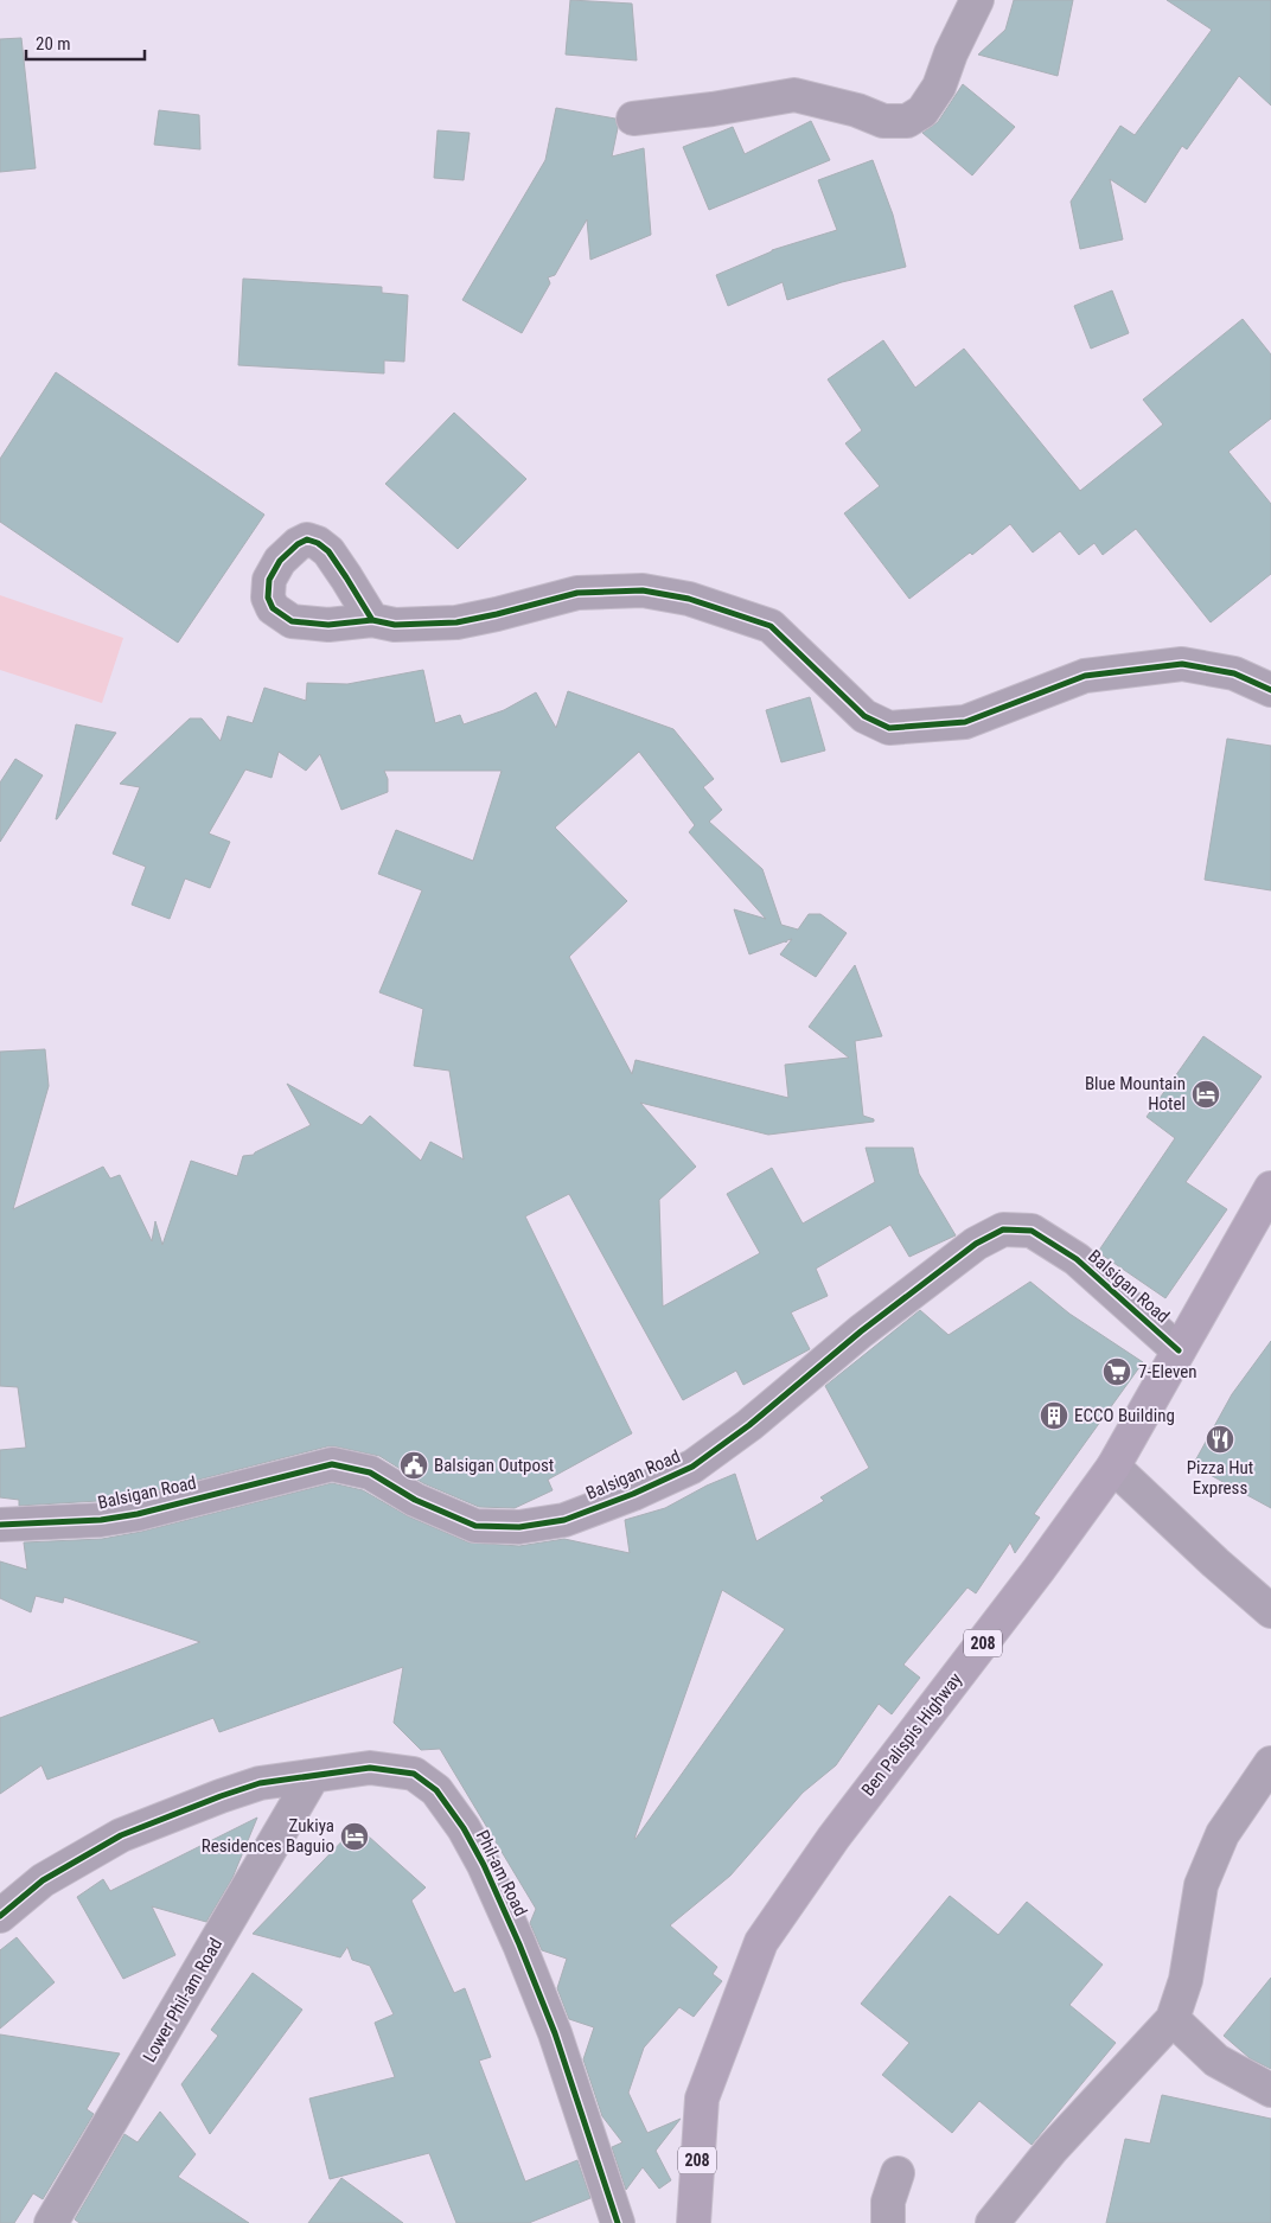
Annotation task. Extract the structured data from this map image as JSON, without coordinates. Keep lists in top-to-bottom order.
{
  "streets": {
    "main road": ["208", "Ben Palispis Highway"],
    "street": ["Balsigan Road", "Phil-am Road", "Lower Phil-am Road"]
  },
  "crossings": [
    ["Balsigan Road", "Ben Palispis Highway"],
    ["Phil-am Road", "Lower Phil-am Road"]
  ],
  "places": {
    "hotel": ["Blue Mountain Hotel", "Zukiya Residences Baguio"],
    "supermarket": ["7-Eleven"],
    "building": ["ECCO Building"],
    "restaurant": ["Pizza Hut Express"],
    "public building": ["Balsigan Outpost"]
  },
  "scale_bar": "20 m"
}
